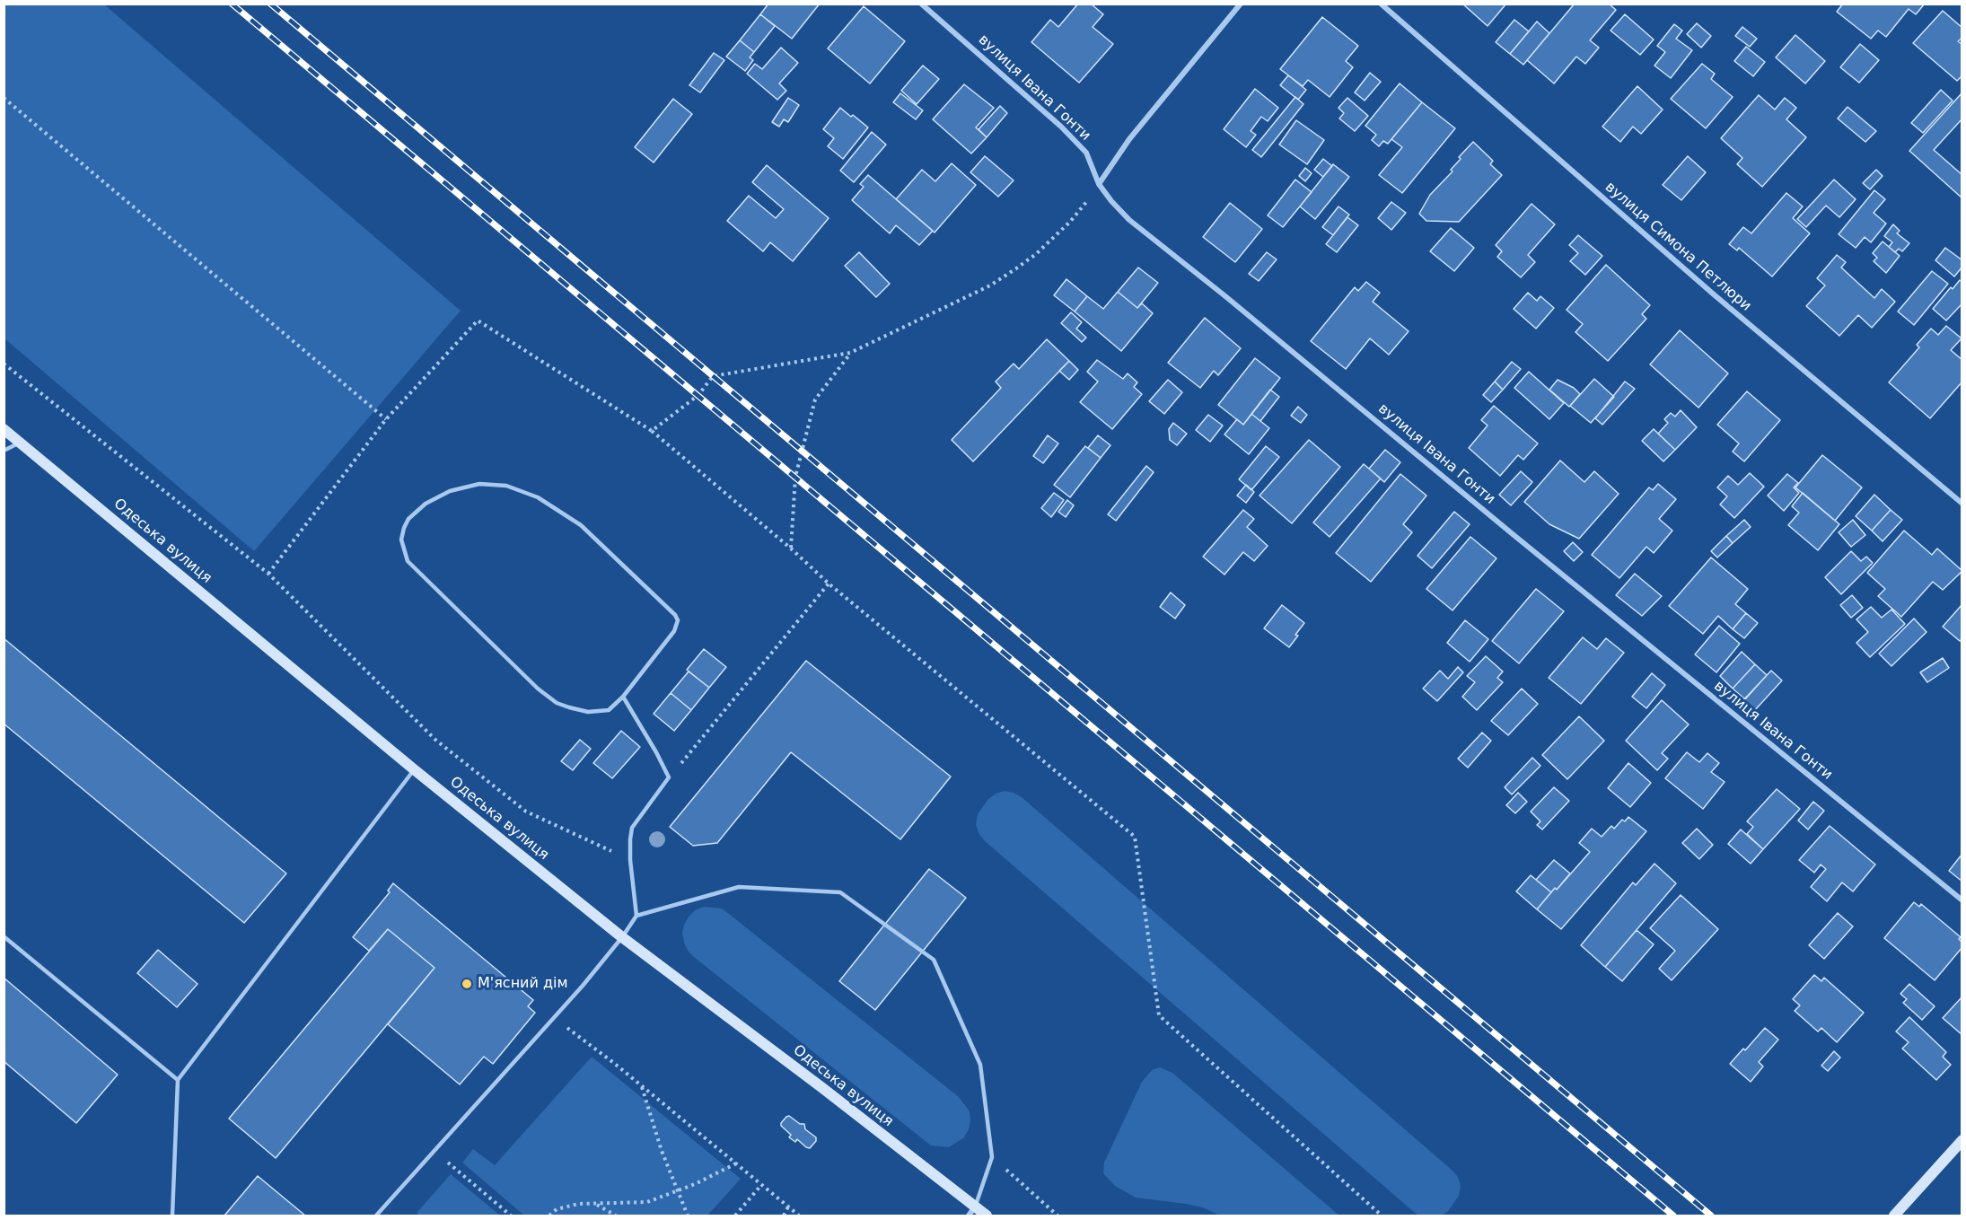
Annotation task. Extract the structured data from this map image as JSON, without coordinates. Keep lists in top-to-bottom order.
{
  "streets": {
    "main road": ["Одеська вулиця"],
    "street": ["вулиця Івана Гонти", "вулиця Симона Петлюри"]
  },
  "places": ["М'ясний дім"]
}
